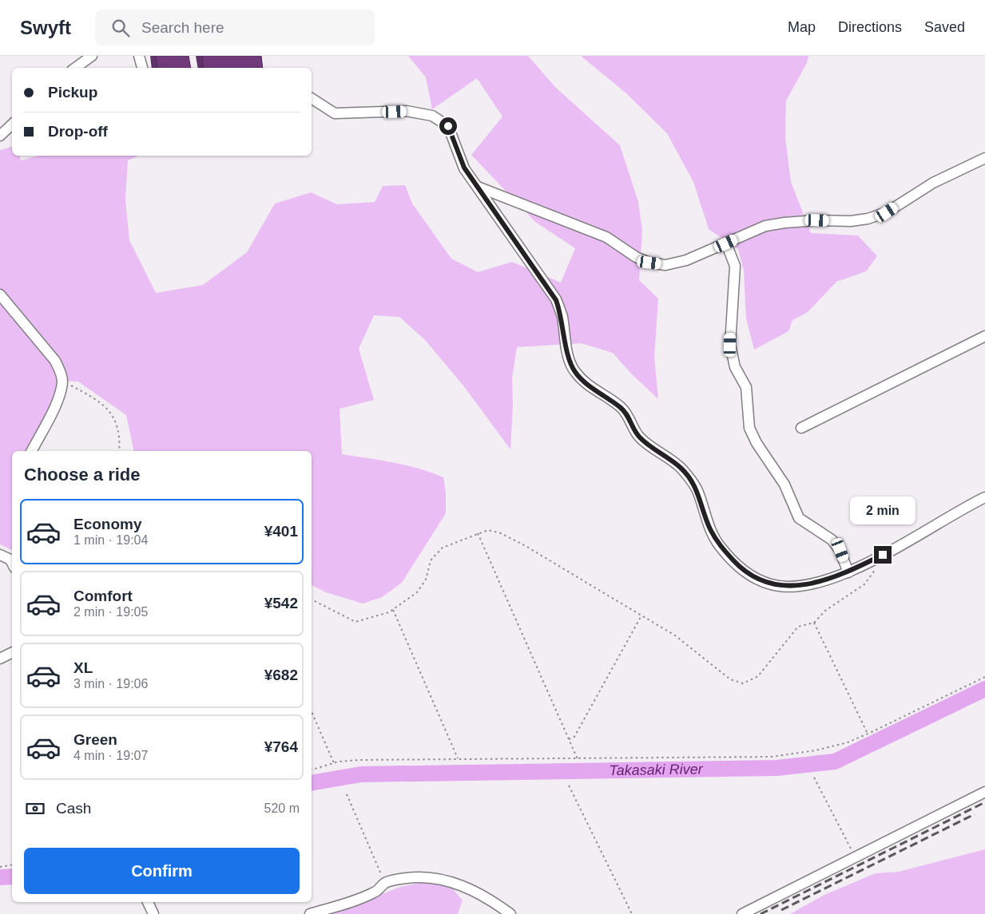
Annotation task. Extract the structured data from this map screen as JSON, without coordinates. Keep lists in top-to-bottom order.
{
  "water": ["Takasaki River"],
  "page": {
    "header": "Swyft",
    "search": "Search here",
    "nav": ["Map", "Directions", "Saved"],
    "banner": ["Pickup", "Drop-off"],
    "heading": "Choose a ride",
    "bubble": "2 min",
    "list": [
      {
        "name": "Economy",
        "note": "1 min · 19:04",
        "value": "¥401"
      },
      {
        "name": "Comfort",
        "note": "2 min · 19:05",
        "value": "¥542"
      },
      {
        "name": "XL",
        "note": "3 min · 19:06",
        "value": "¥682"
      },
      {
        "name": "Green",
        "note": "4 min · 19:07",
        "value": "¥764"
      }
    ],
    "pay": ["Cash", "520 m"],
    "buttons": "Confirm"
  }
}
